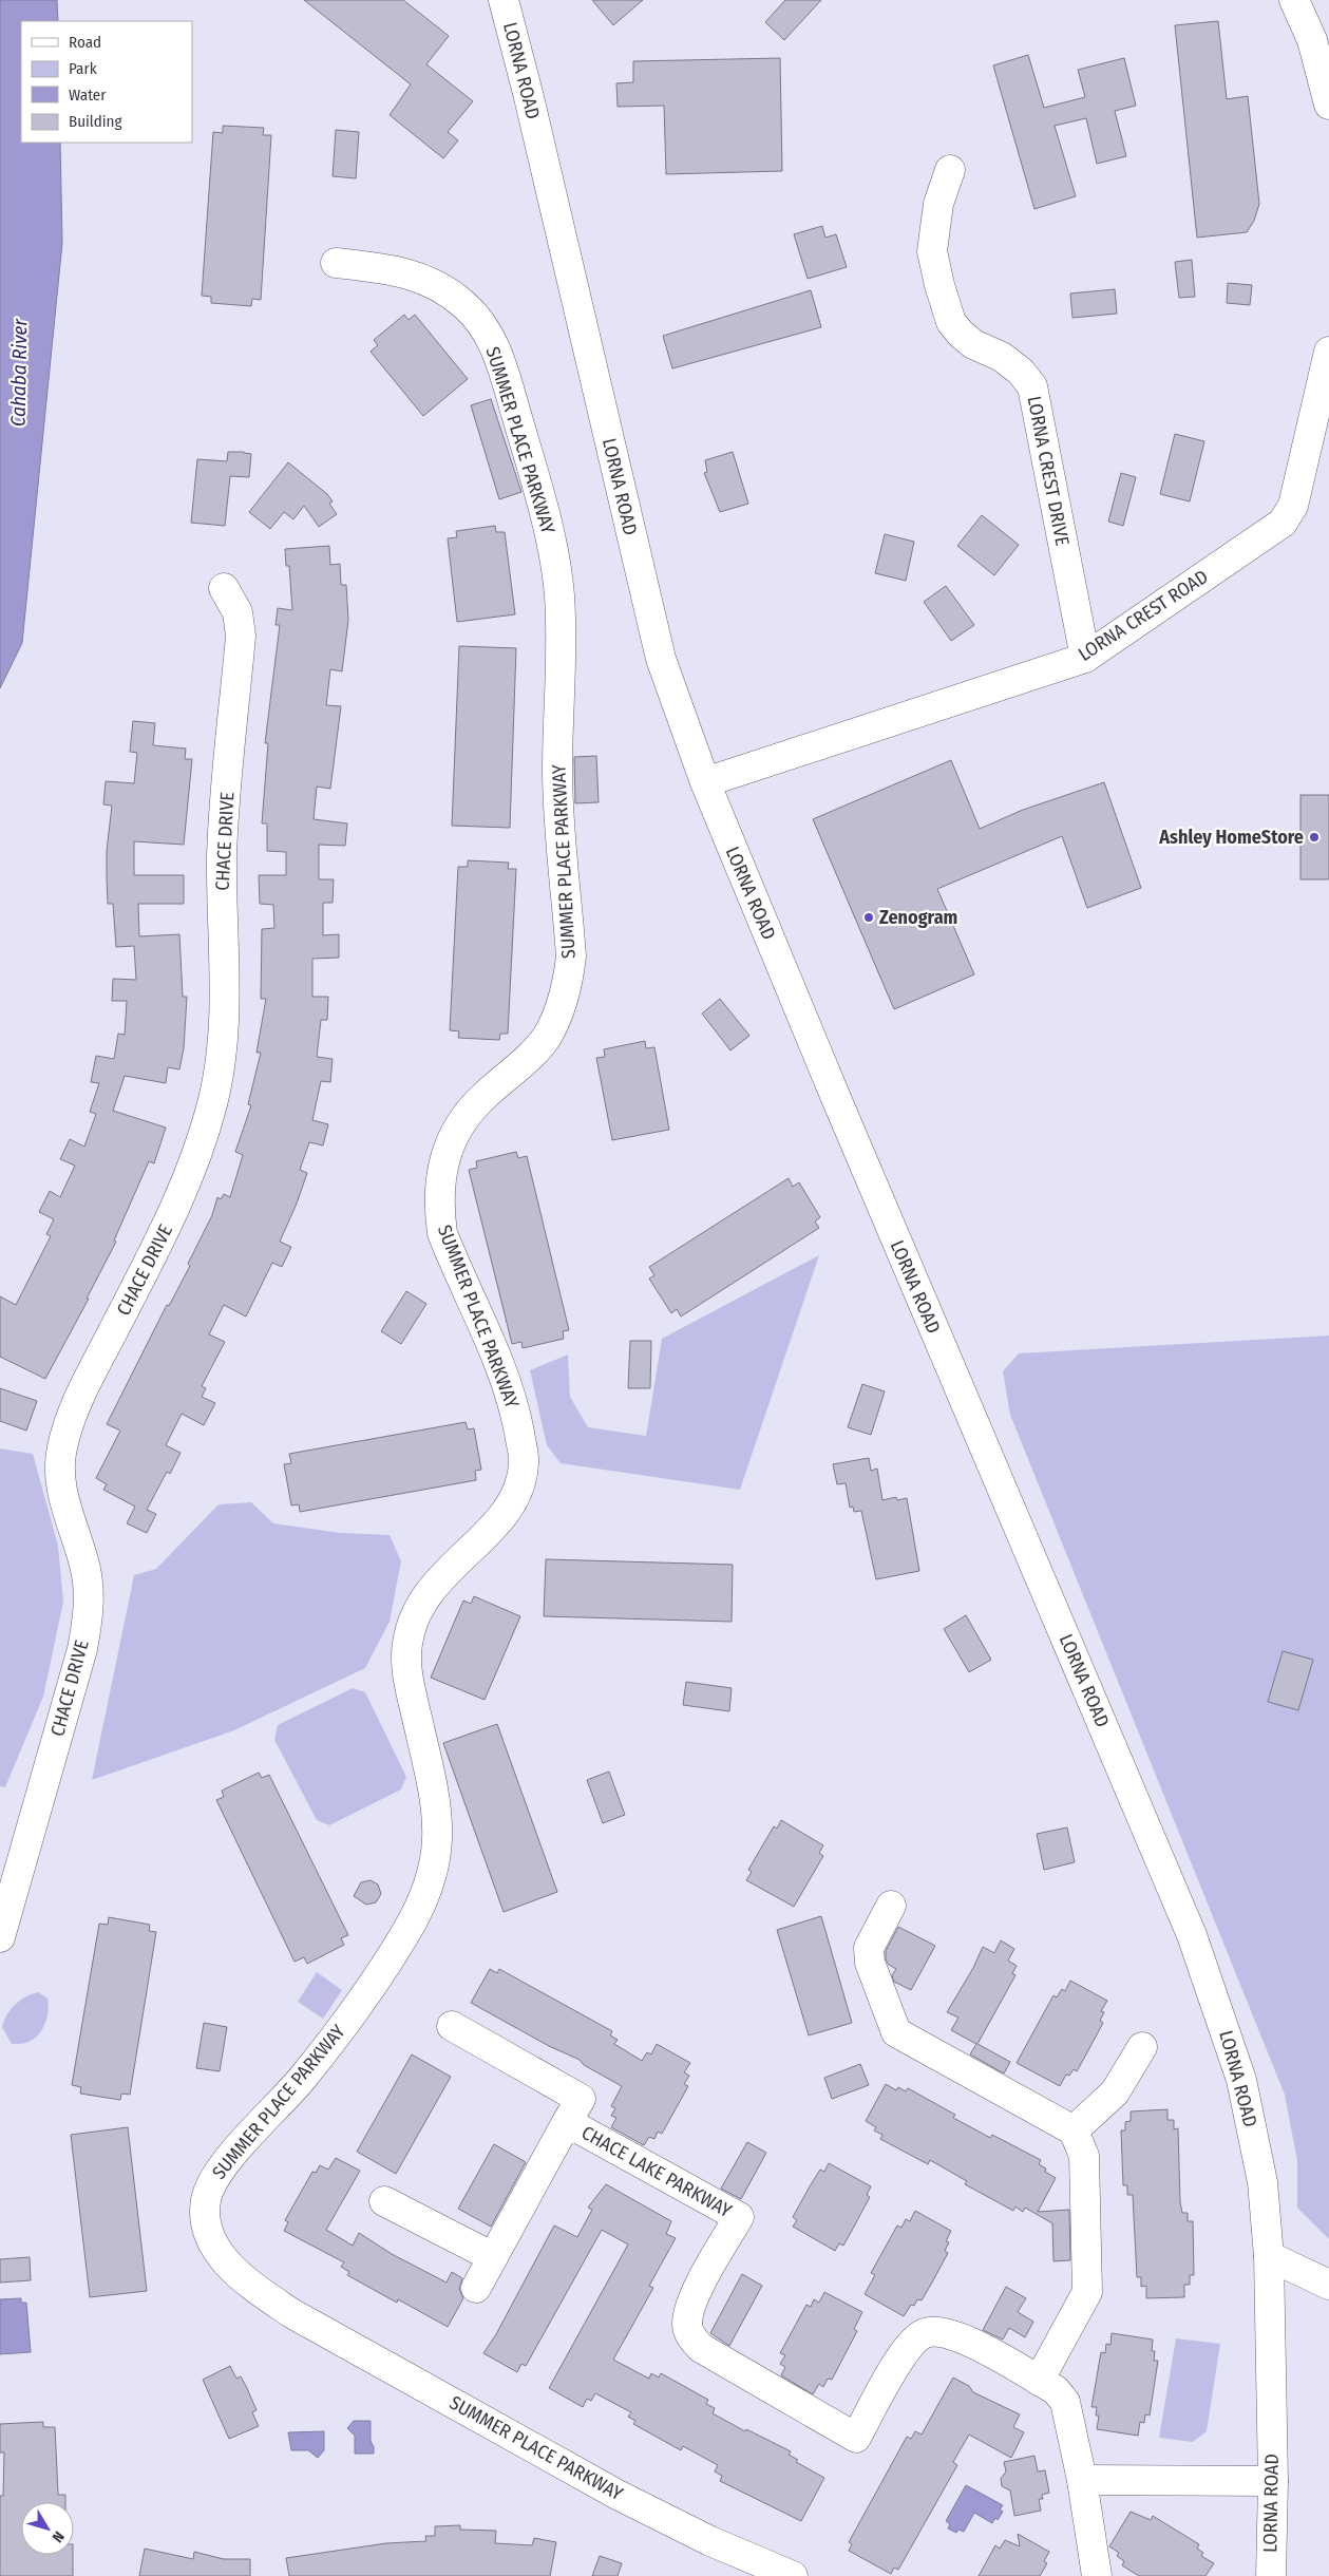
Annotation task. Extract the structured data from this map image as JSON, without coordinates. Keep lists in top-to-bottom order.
{
  "streets": {
    "street": [
      "LORNA ROAD",
      "SUMMER PLACE PARKWAY",
      "LORNA CREST DRIVE",
      "LORNA CREST ROAD",
      "CHACE DRIVE",
      "CHACE LAKE PARKWAY"
    ]
  },
  "crossings": [
    ["LORNA ROAD", "LORNA CREST ROAD"],
    ["LORNA CREST DRIVE", "LORNA CREST ROAD"]
  ],
  "water": ["Cahaba River"],
  "places": ["Ashley HomeStore", "Zenogram"],
  "legend": [
    "Road",
    "Park",
    "Water",
    "Building"
  ],
  "north": "bottom right"
}
